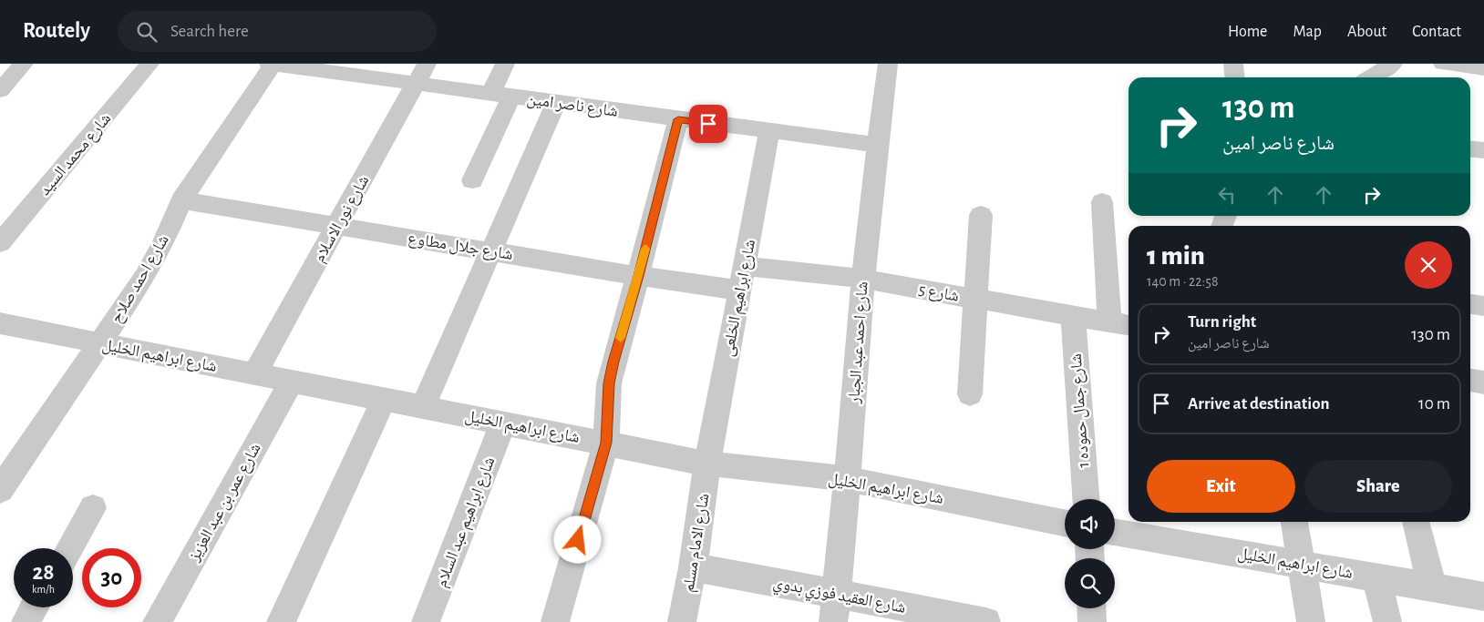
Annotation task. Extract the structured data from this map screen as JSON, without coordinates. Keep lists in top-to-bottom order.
{
  "streets": {
    "street": [
      "شارع ناصر امين",
      "شارع محمد السيد",
      "شارع نور الاسلام",
      "شارع جلال مطاوع",
      "شارع احمد صلاح",
      "شارع 5",
      "شارع ابراهيم الخلعى",
      "شارع احمد عبد الجبار",
      "شارع ابراهيم الخليل",
      "شارع جمال حموده 1",
      "شارع عمر بن عبد العزيز",
      "شارع ابراهيم عبد السلام",
      "شارع الامام مسلم",
      "شارع العقيد فوزي بدوي"
    ]
  },
  "crossings": [
    ["شارع ناصر امين", "شارع نور الاسلام"],
    ["شارع ناصر امين", "شارع احمد صلاح"],
    ["شارع ناصر امين", "شارع ابراهيم الخلعى"],
    ["شارع ناصر امين", "شارع احمد عبد الجبار"],
    ["شارع نور الاسلام", "شارع جلال مطاوع"],
    ["شارع نور الاسلام", "شارع ابراهيم الخليل"],
    ["شارع جلال مطاوع", "شارع احمد صلاح"],
    ["شارع جلال مطاوع", "شارع ابراهيم الخلعى"],
    ["شارع احمد صلاح", "شارع ابراهيم الخليل"],
    ["شارع 5", "شارع ابراهيم الخلعى"],
    ["شارع 5", "شارع احمد عبد الجبار"],
    ["شارع 5", "شارع جمال حموده 1"],
    ["شارع ابراهيم الخلعى", "شارع ابراهيم الخليل"],
    ["شارع ابراهيم الخلعى", "شارع الامام مسلم"],
    ["شارع احمد عبد الجبار", "شارع ابراهيم الخليل"],
    ["شارع احمد عبد الجبار", "شارع العقيد فوزي بدوي"],
    ["شارع ابراهيم الخليل", "شارع عمر بن عبد العزيز"],
    ["شارع ابراهيم الخليل", "شارع ابراهيم عبد السلام"],
    ["شارع ابراهيم الخليل", "شارع الامام مسلم"],
    ["شارع الامام مسلم", "شارع العقيد فوزي بدوي"]
  ],
  "page": {
    "header": "Routely",
    "search": "Search here",
    "nav": [
      "Home",
      "Map",
      "About",
      "Contact"
    ],
    "turn": ["130 m", "شارع ناصر امين"],
    "heading": ["1 min", "140 m · 22:58"],
    "list": [
      {
        "name": "Turn right",
        "note": "شارع ناصر امين",
        "value": "130 m"
      },
      {
        "name": "Arrive at destination",
        "value": "10 m"
      }
    ],
    "buttons": ["Exit", "Share"],
    "speed": "28 km/h",
    "limit": "30"
  }
}
